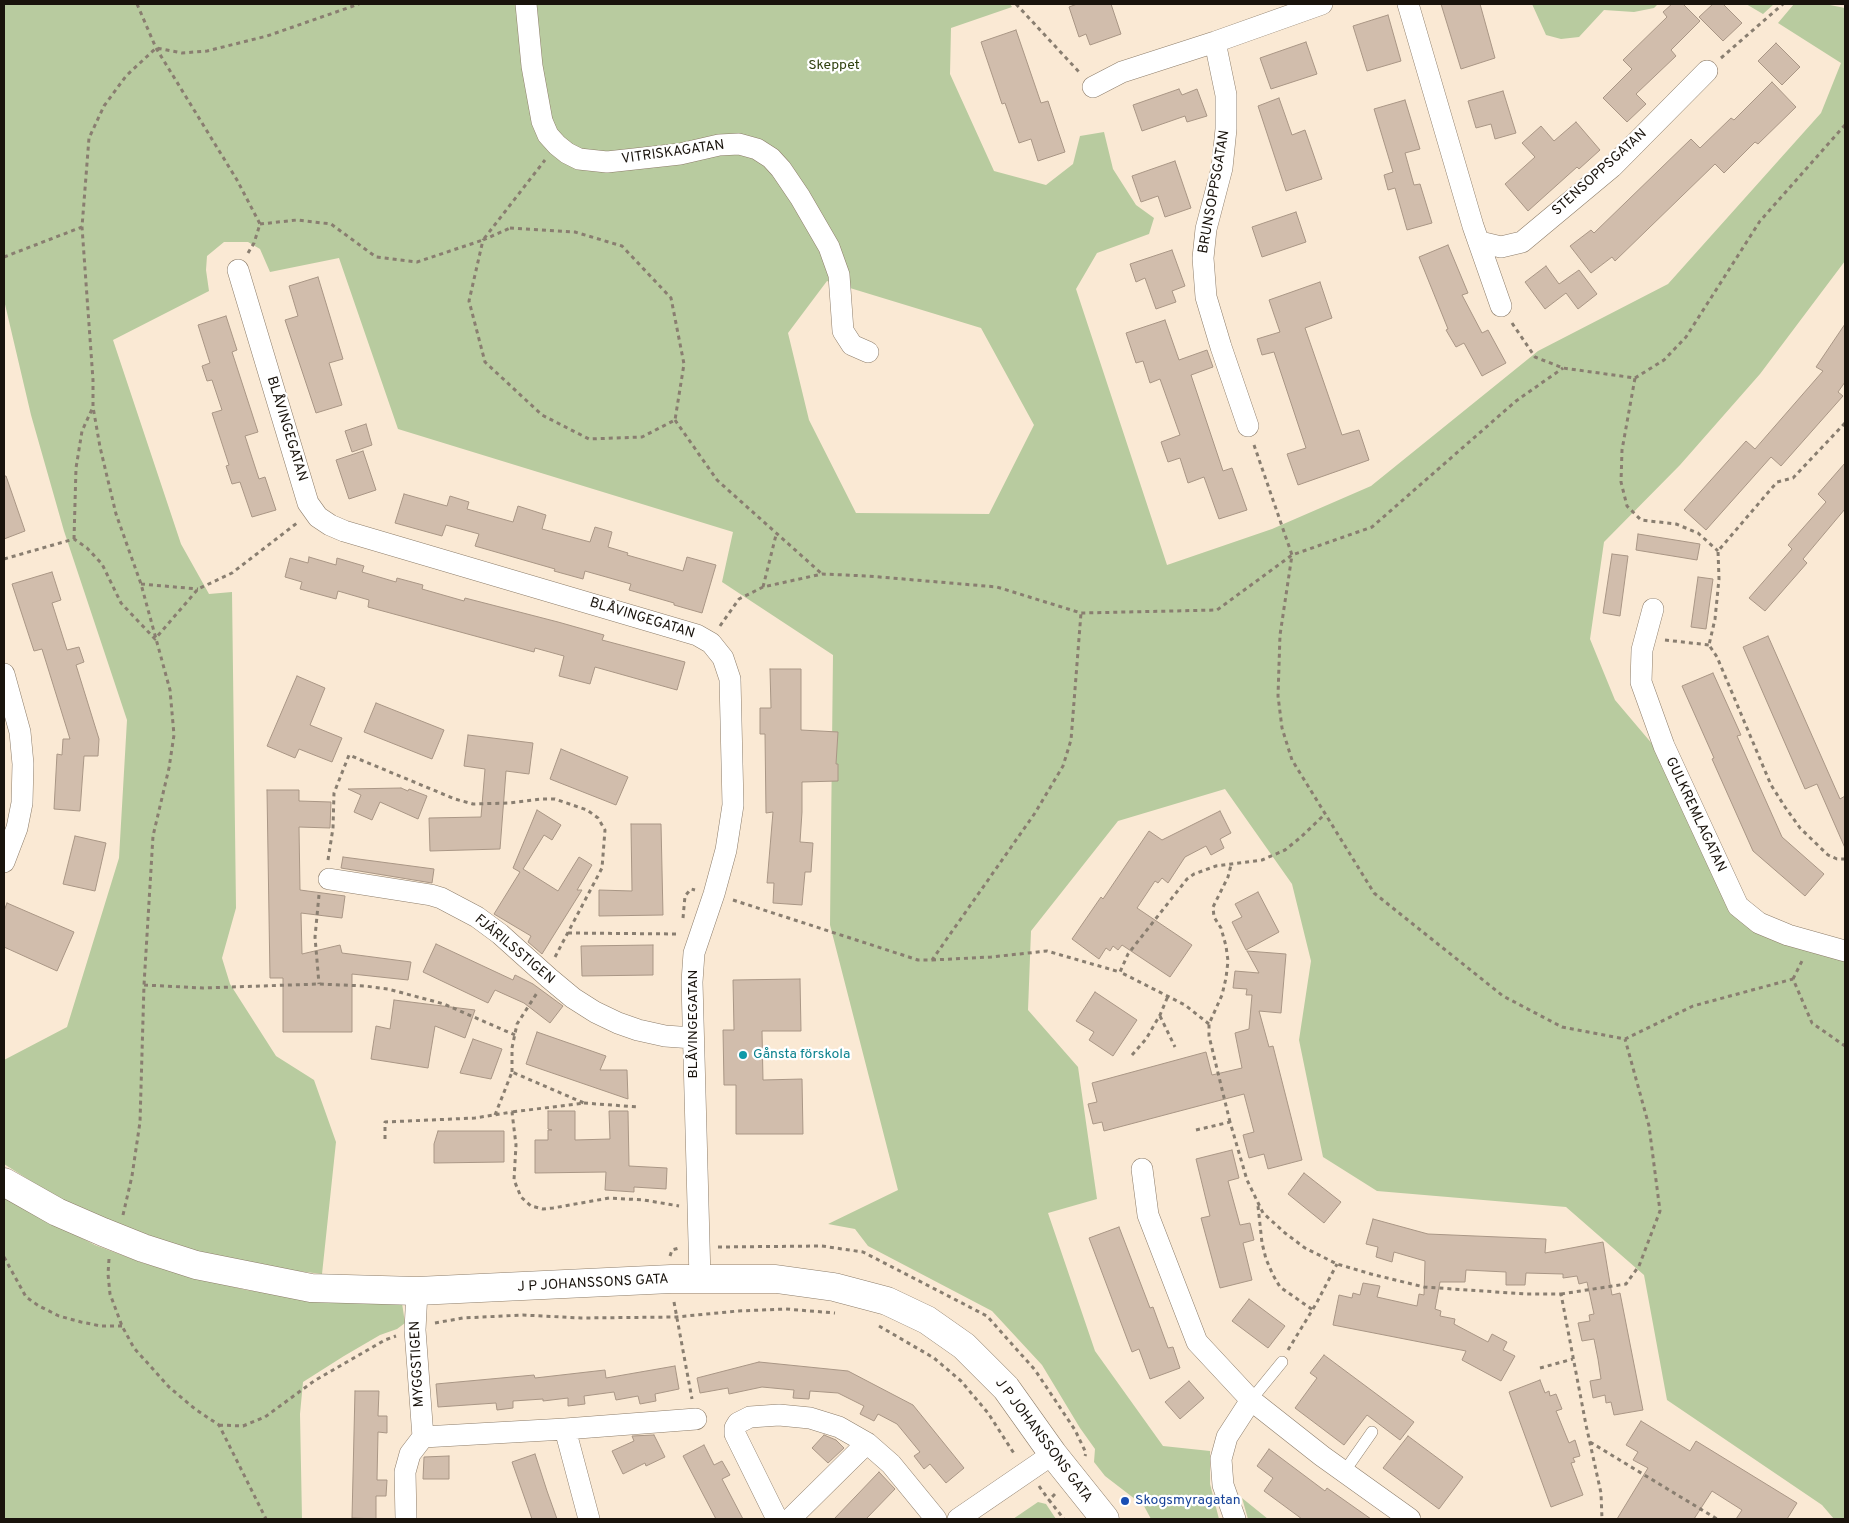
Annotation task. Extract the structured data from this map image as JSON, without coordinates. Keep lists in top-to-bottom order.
{
  "streets": {
    "street": [
      "VITRISKAGATAN",
      "STENSOPPSGATAN",
      "BRUNSOPPSGATAN",
      "BLÅVINGEGATAN",
      "GULKREMLAGATAN",
      "FJÄRILSSTIGEN",
      "J P JOHANSSONS GATA",
      "MYGGSTIGEN"
    ]
  },
  "crossings": [
    ["BLÅVINGEGATAN", "FJÄRILSSTIGEN"],
    ["BLÅVINGEGATAN", "J P JOHANSSONS GATA"],
    ["J P JOHANSSONS GATA", "MYGGSTIGEN"]
  ],
  "parks": ["Skeppet"],
  "places": ["Gånsta förskola", "Skogsmyragatan"]
}
